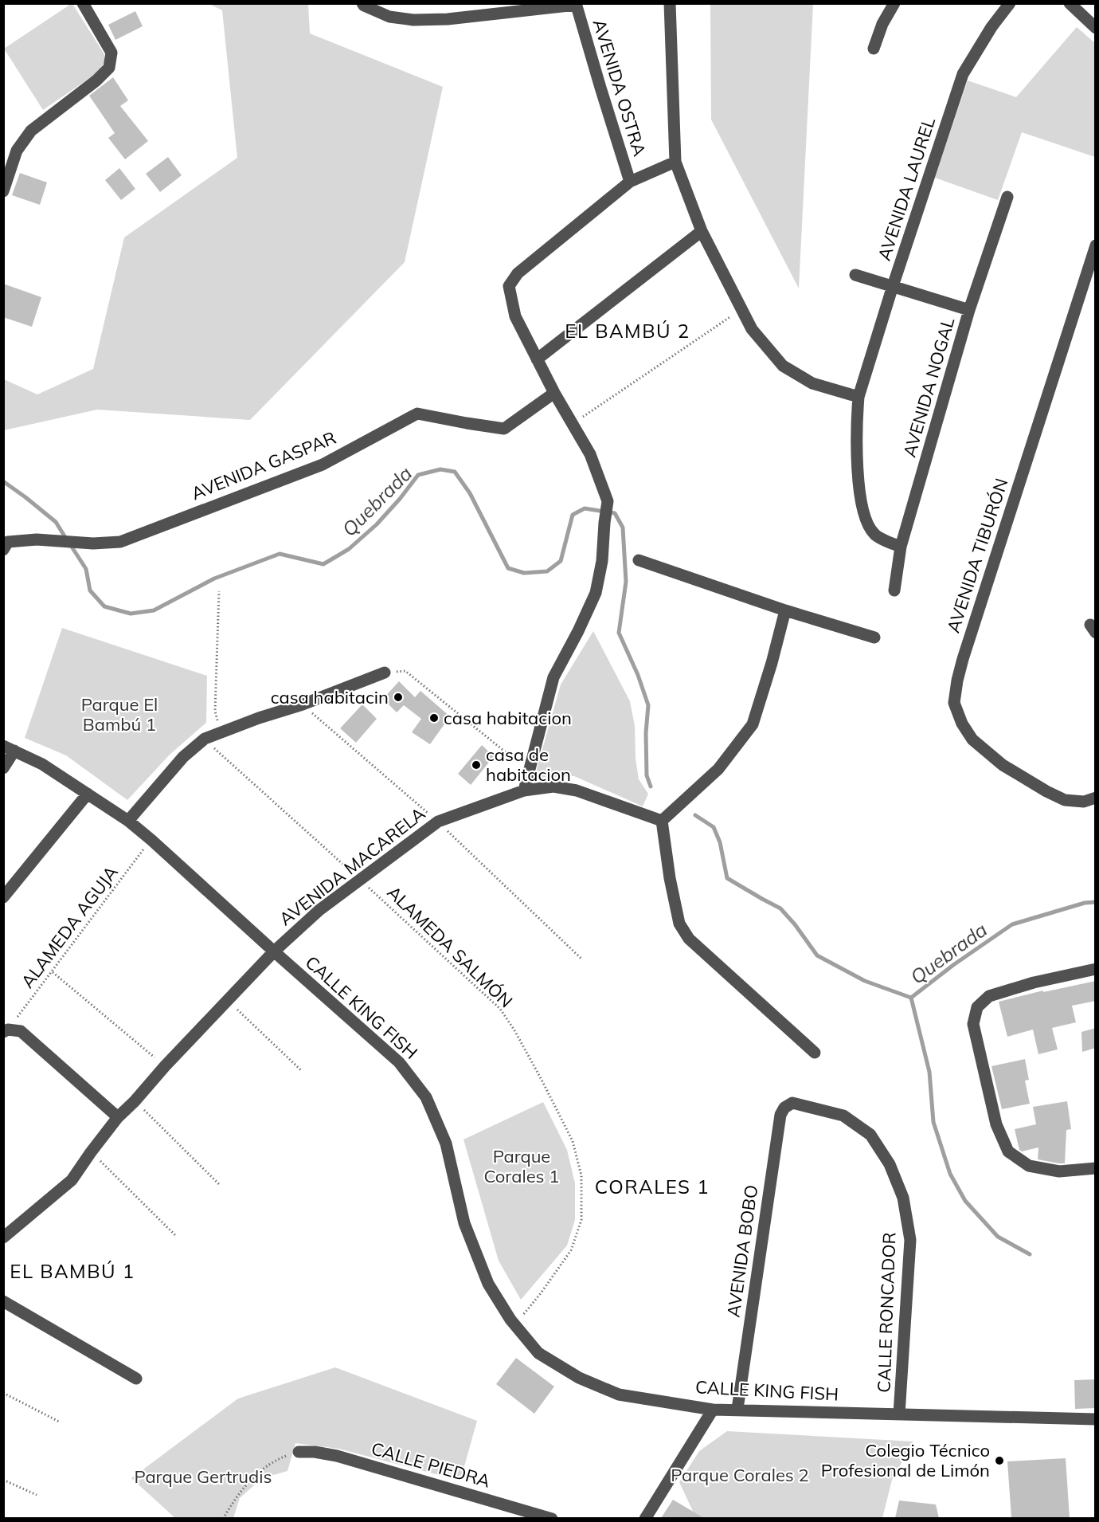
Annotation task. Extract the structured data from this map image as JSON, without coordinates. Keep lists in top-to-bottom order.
{
  "streets": {
    "street": [
      "AVENIDA OSTRA",
      "AVENIDA LAUREL",
      "AVENIDA NOGAL",
      "AVENIDA GASPAR",
      "AVENIDA TIBURÓN",
      "AVENIDA MACARELA",
      "CALLE KING FISH",
      "AVENIDA BOBO",
      "CALLE RONCADOR",
      "CALLE PIEDRA"
    ],
    "path": ["ALAMEDA AGUJA", "ALAMEDA SALMÓN"]
  },
  "crossings": [
    ["AVENIDA LAUREL", "AVENIDA NOGAL"],
    ["AVENIDA MACARELA", "ALAMEDA SALMÓN"],
    ["AVENIDA MACARELA", "CALLE KING FISH"],
    ["ALAMEDA AGUJA", "CALLE KING FISH"],
    ["ALAMEDA SALMÓN", "CALLE KING FISH"],
    ["CALLE KING FISH", "AVENIDA BOBO"],
    ["CALLE KING FISH", "CALLE RONCADOR"],
    ["AVENIDA BOBO", "CALLE RONCADOR"]
  ],
  "districts": ["EL BAMBÚ 2", "CORALES 1", "EL BAMBÚ 1"],
  "water": ["Quebrada"],
  "parks": [
    "Parque El Bambú 1",
    "Parque Corales 1",
    "Parque Corales 2",
    "Parque Gertrudis"
  ],
  "places": [
    "casa habitacin",
    "casa habitacion",
    "casa de habitacion",
    "Colegio Técnico Profesional de Limón"
  ]
}
